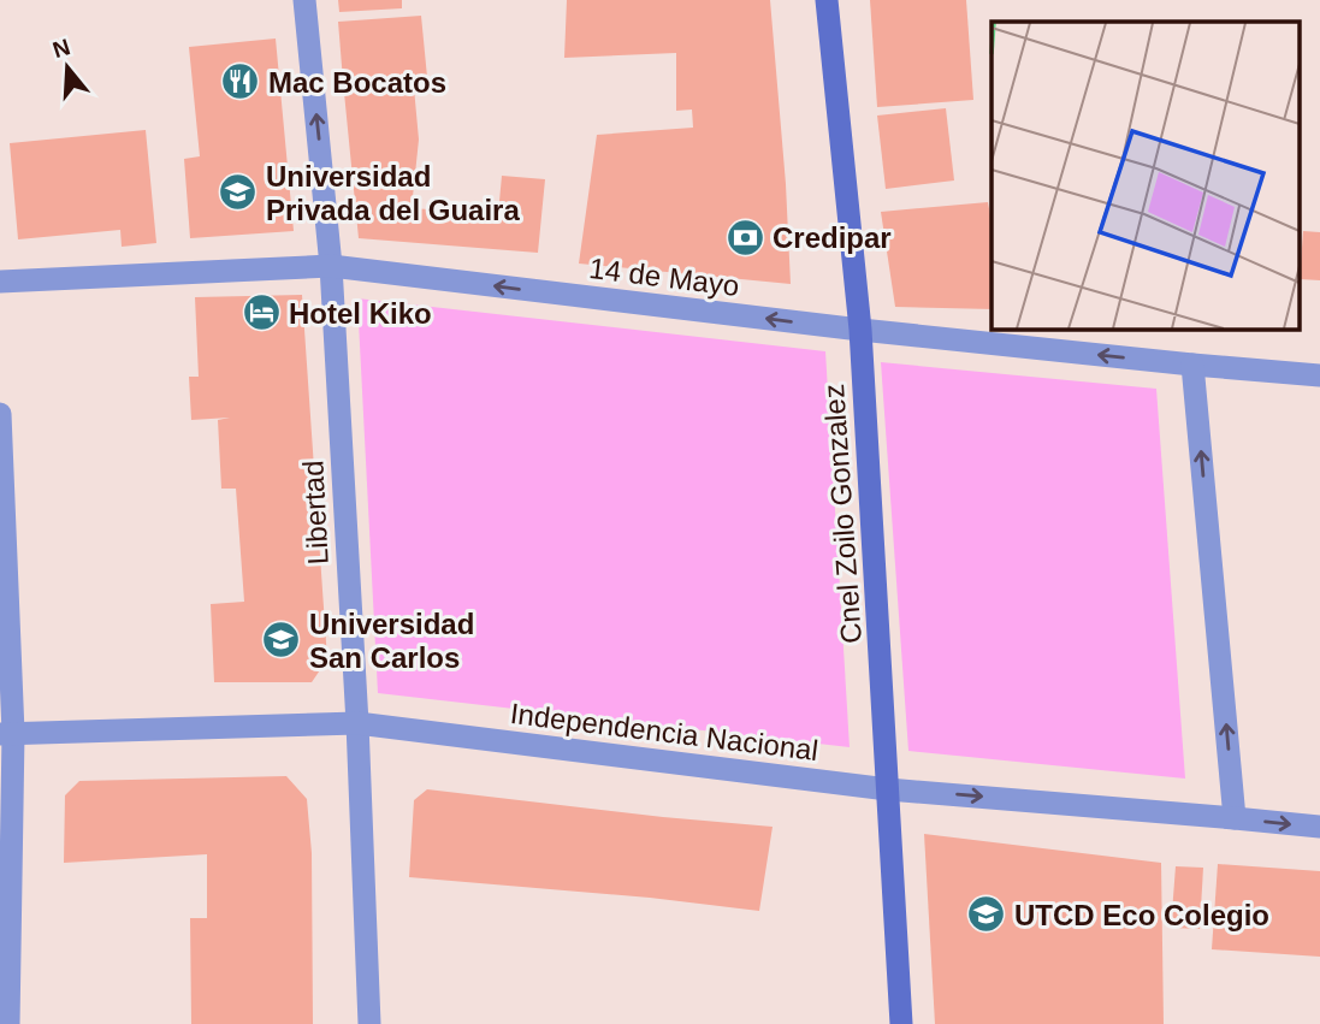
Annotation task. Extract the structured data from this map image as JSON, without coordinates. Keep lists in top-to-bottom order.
{
  "streets": {
    "main road": ["Cnel Zoilo Gonzalez"],
    "street": ["14 de Mayo", "Libertad", "Independencia Nacional"]
  },
  "crossings": [
    ["14 de Mayo", "Libertad"],
    ["14 de Mayo", "Cnel Zoilo Gonzalez"],
    ["Libertad", "Independencia Nacional"],
    ["Cnel Zoilo Gonzalez", "Independencia Nacional"]
  ],
  "one_way": ["14 de Mayo"],
  "places": {
    "restaurant": ["Mac Bocatos"],
    "school or university": ["Universidad Privada del Guaira", "Universidad San Carlos", "UTCD Eco Colegio"],
    "bank": ["Credipar"],
    "hotel": ["Hotel Kiko"]
  },
  "north": "top"
}
